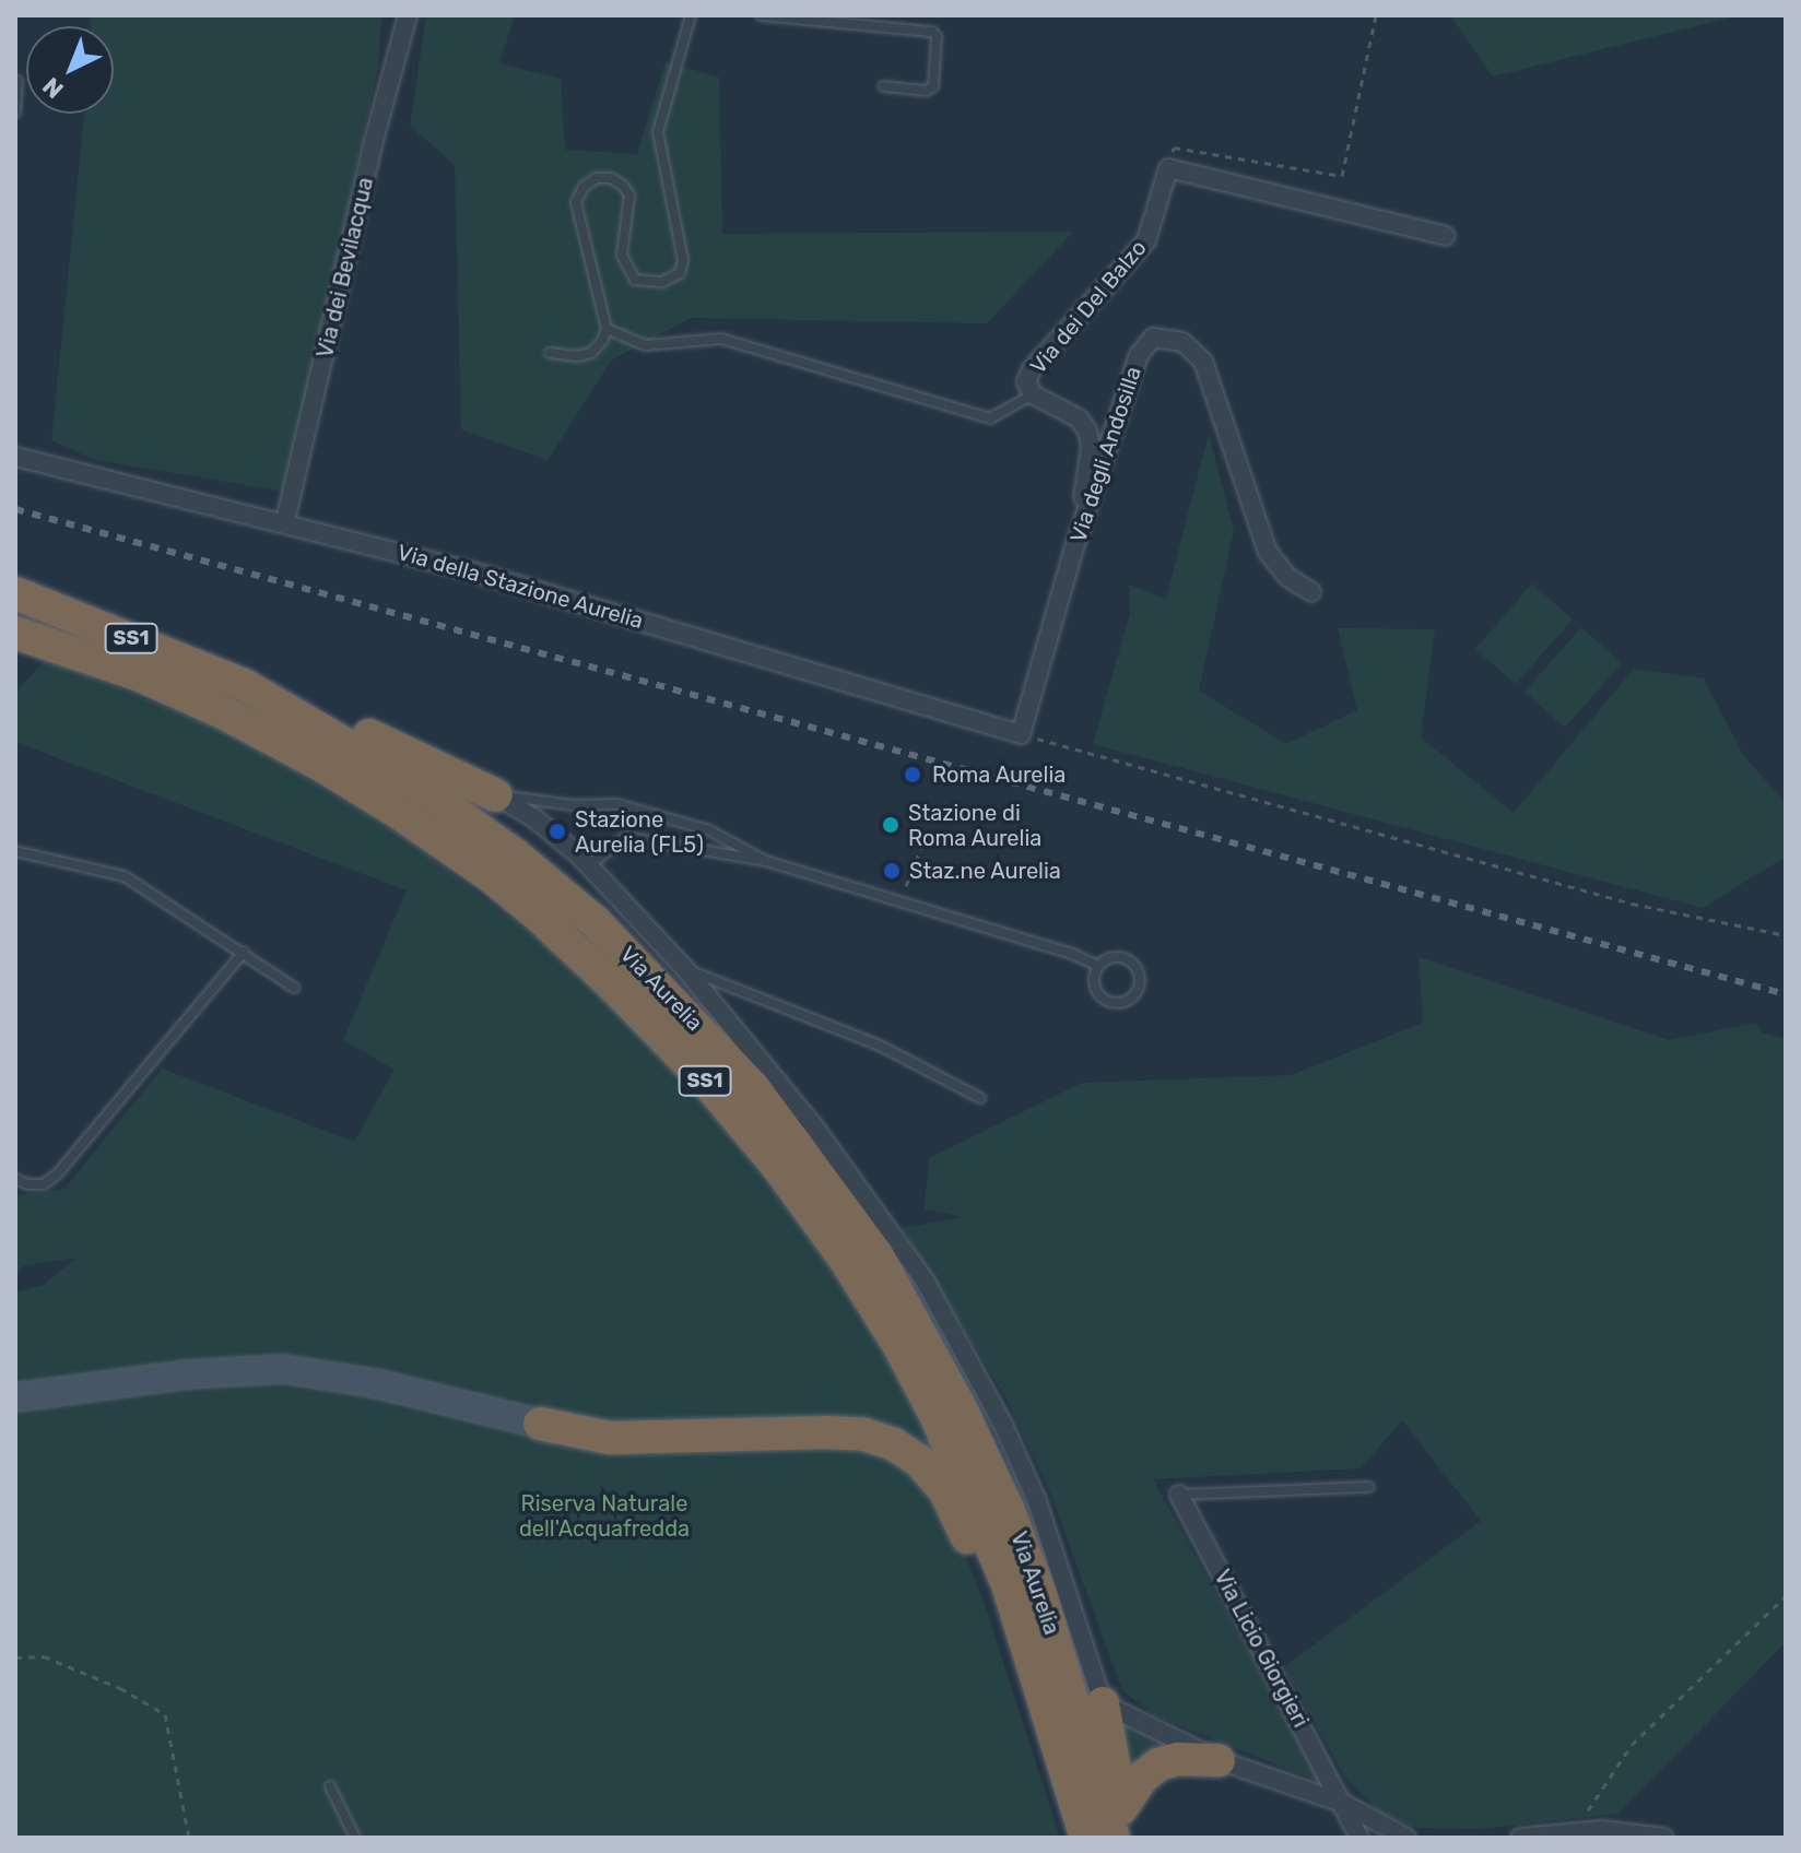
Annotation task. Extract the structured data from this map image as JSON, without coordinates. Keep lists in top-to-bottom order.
{
  "streets": {
    "highway": ["SS1", "Via Aurelia"],
    "street": [
      "Via dei Bevilacqua",
      "Via dei Del Balzo",
      "Via degli Andosilla",
      "Via della Stazione Aurelia",
      "Via Licio Giorgieri"
    ]
  },
  "crossings": [
    ["Via dei Bevilacqua", "Via della Stazione Aurelia"],
    ["Via dei Del Balzo", "Via degli Andosilla"],
    ["Via degli Andosilla", "Via della Stazione Aurelia"]
  ],
  "parks": ["Riserva Naturale dell'Acquafredda"],
  "places": [
    "Roma Aurelia",
    "Stazione di Roma Aurelia",
    "Stazione Aurelia (FL5)",
    "Staz.ne Aurelia"
  ],
  "north": "bottom left"
}
